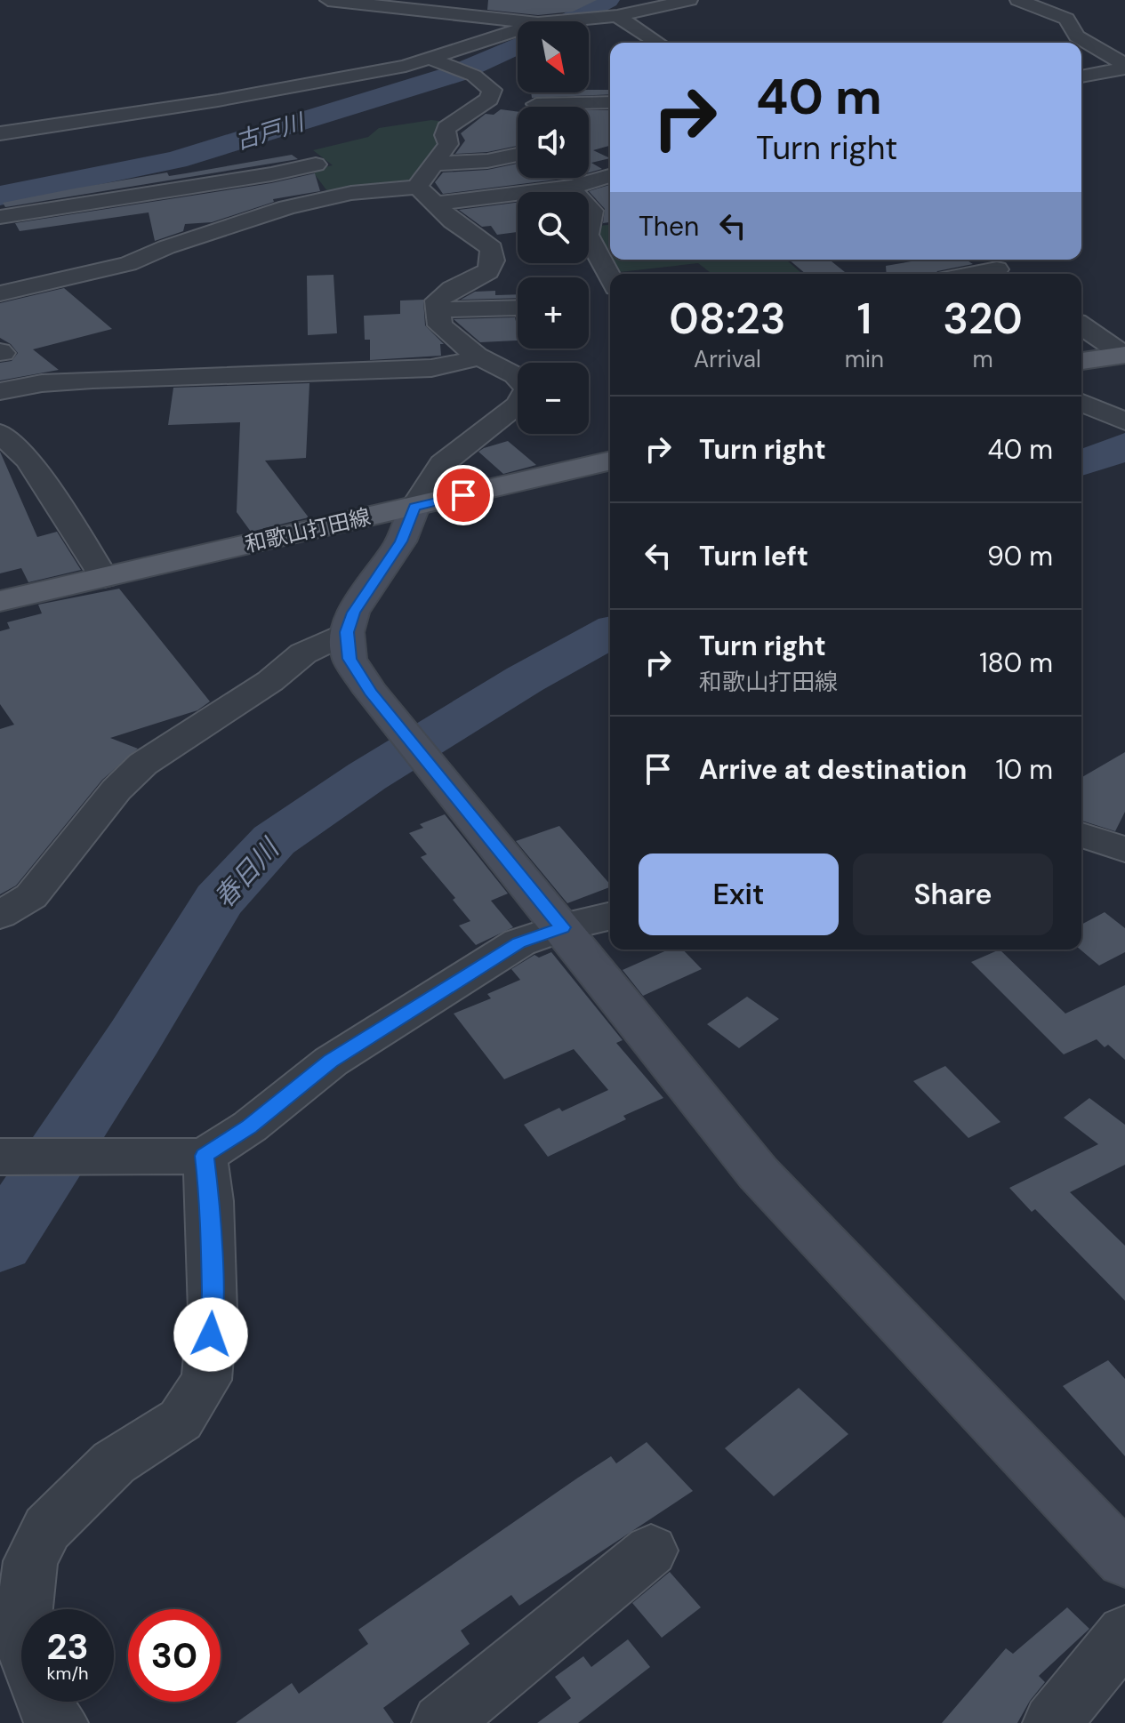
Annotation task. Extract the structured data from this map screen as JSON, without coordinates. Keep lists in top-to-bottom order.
{
  "streets": {
    "main road": ["和歌山打田線"]
  },
  "water": ["古戸川", "春日川"],
  "north": "bottom right",
  "page": {
    "map_buttons": ["+", "−"],
    "turn": ["40 m", "Turn right"],
    "then": "Then",
    "eta": [
      "08:23",
      "Arrival",
      "1",
      "min",
      "320",
      "m"
    ],
    "list": [
      {
        "name": "Turn right",
        "value": "40 m"
      },
      {
        "name": "Turn left",
        "value": "90 m"
      },
      {
        "name": "Turn right",
        "note": "和歌山打田線",
        "value": "180 m"
      },
      {
        "name": "Arrive at destination",
        "value": "10 m"
      }
    ],
    "buttons": ["Exit", "Share"],
    "speed": "23 km/h",
    "limit": "30"
  }
}
